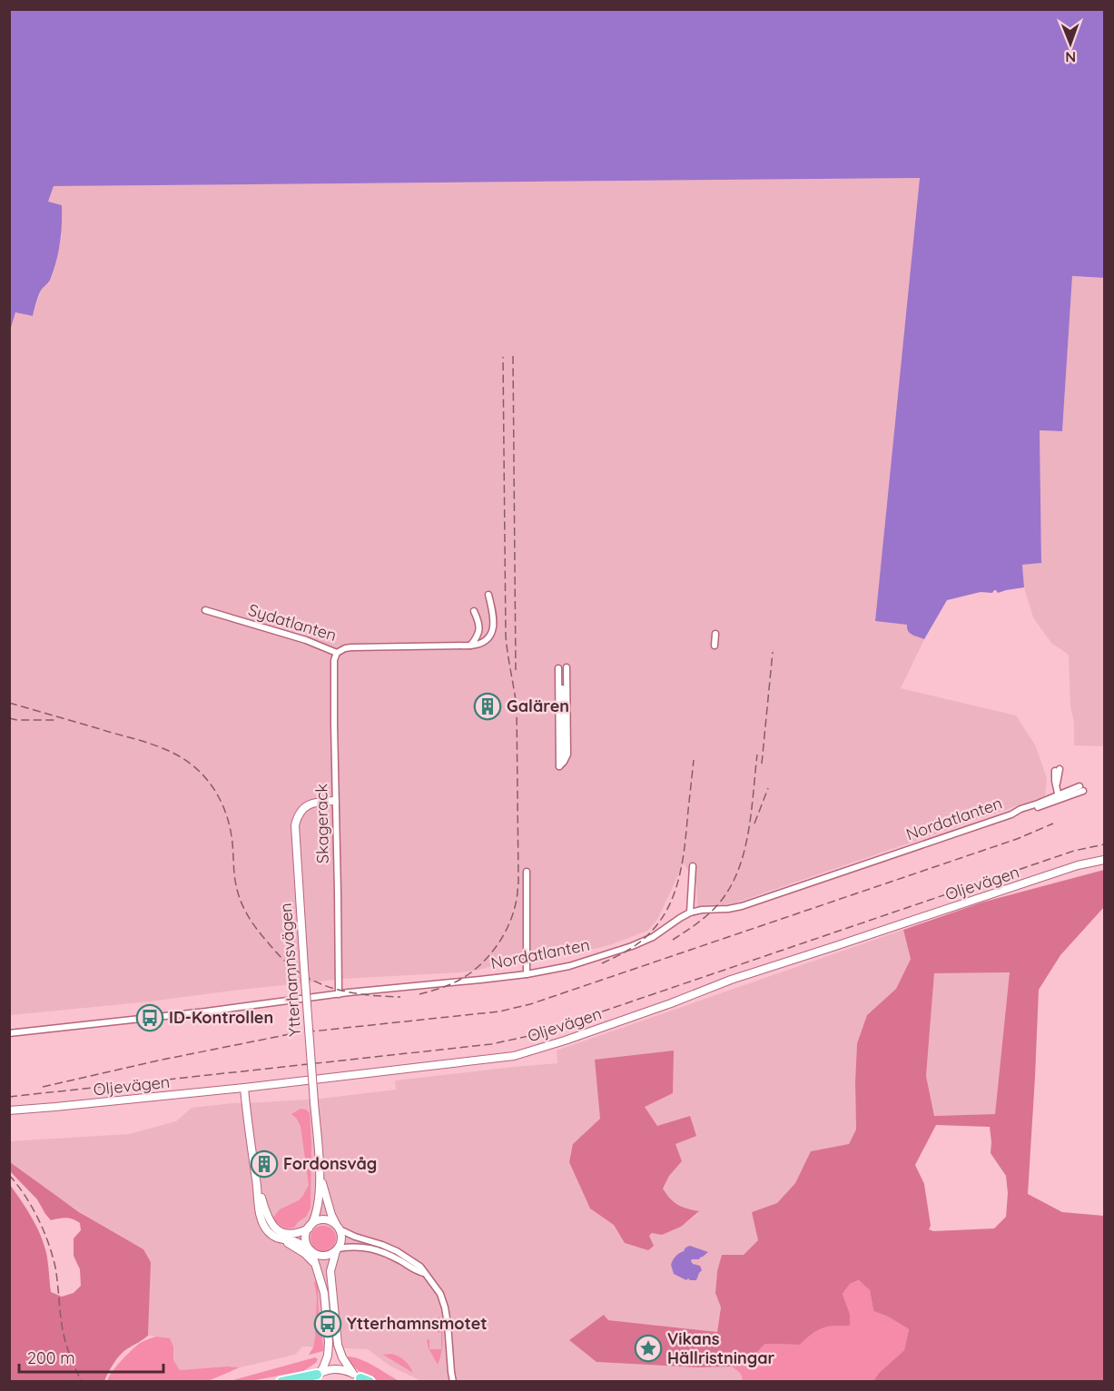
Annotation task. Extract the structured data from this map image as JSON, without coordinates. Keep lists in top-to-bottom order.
{
  "streets": {
    "street": [
      "Sydatlanten",
      "Nordatlanten",
      "Skagerack",
      "Oljevägen",
      "Ytterhamnsvägen"
    ]
  },
  "crossings": [
    ["Sydatlanten", "Skagerack"],
    ["Nordatlanten", "Skagerack"],
    ["Skagerack", "Ytterhamnsvägen"]
  ],
  "places": {
    "building": ["Galären", "Fordonsvåg"],
    "bus stop": ["ID-Kontrollen", "Ytterhamnsmotet"],
    "place": ["Vikans Hällristningar"]
  },
  "scale_bar": "200 m",
  "north": "bottom"
}
